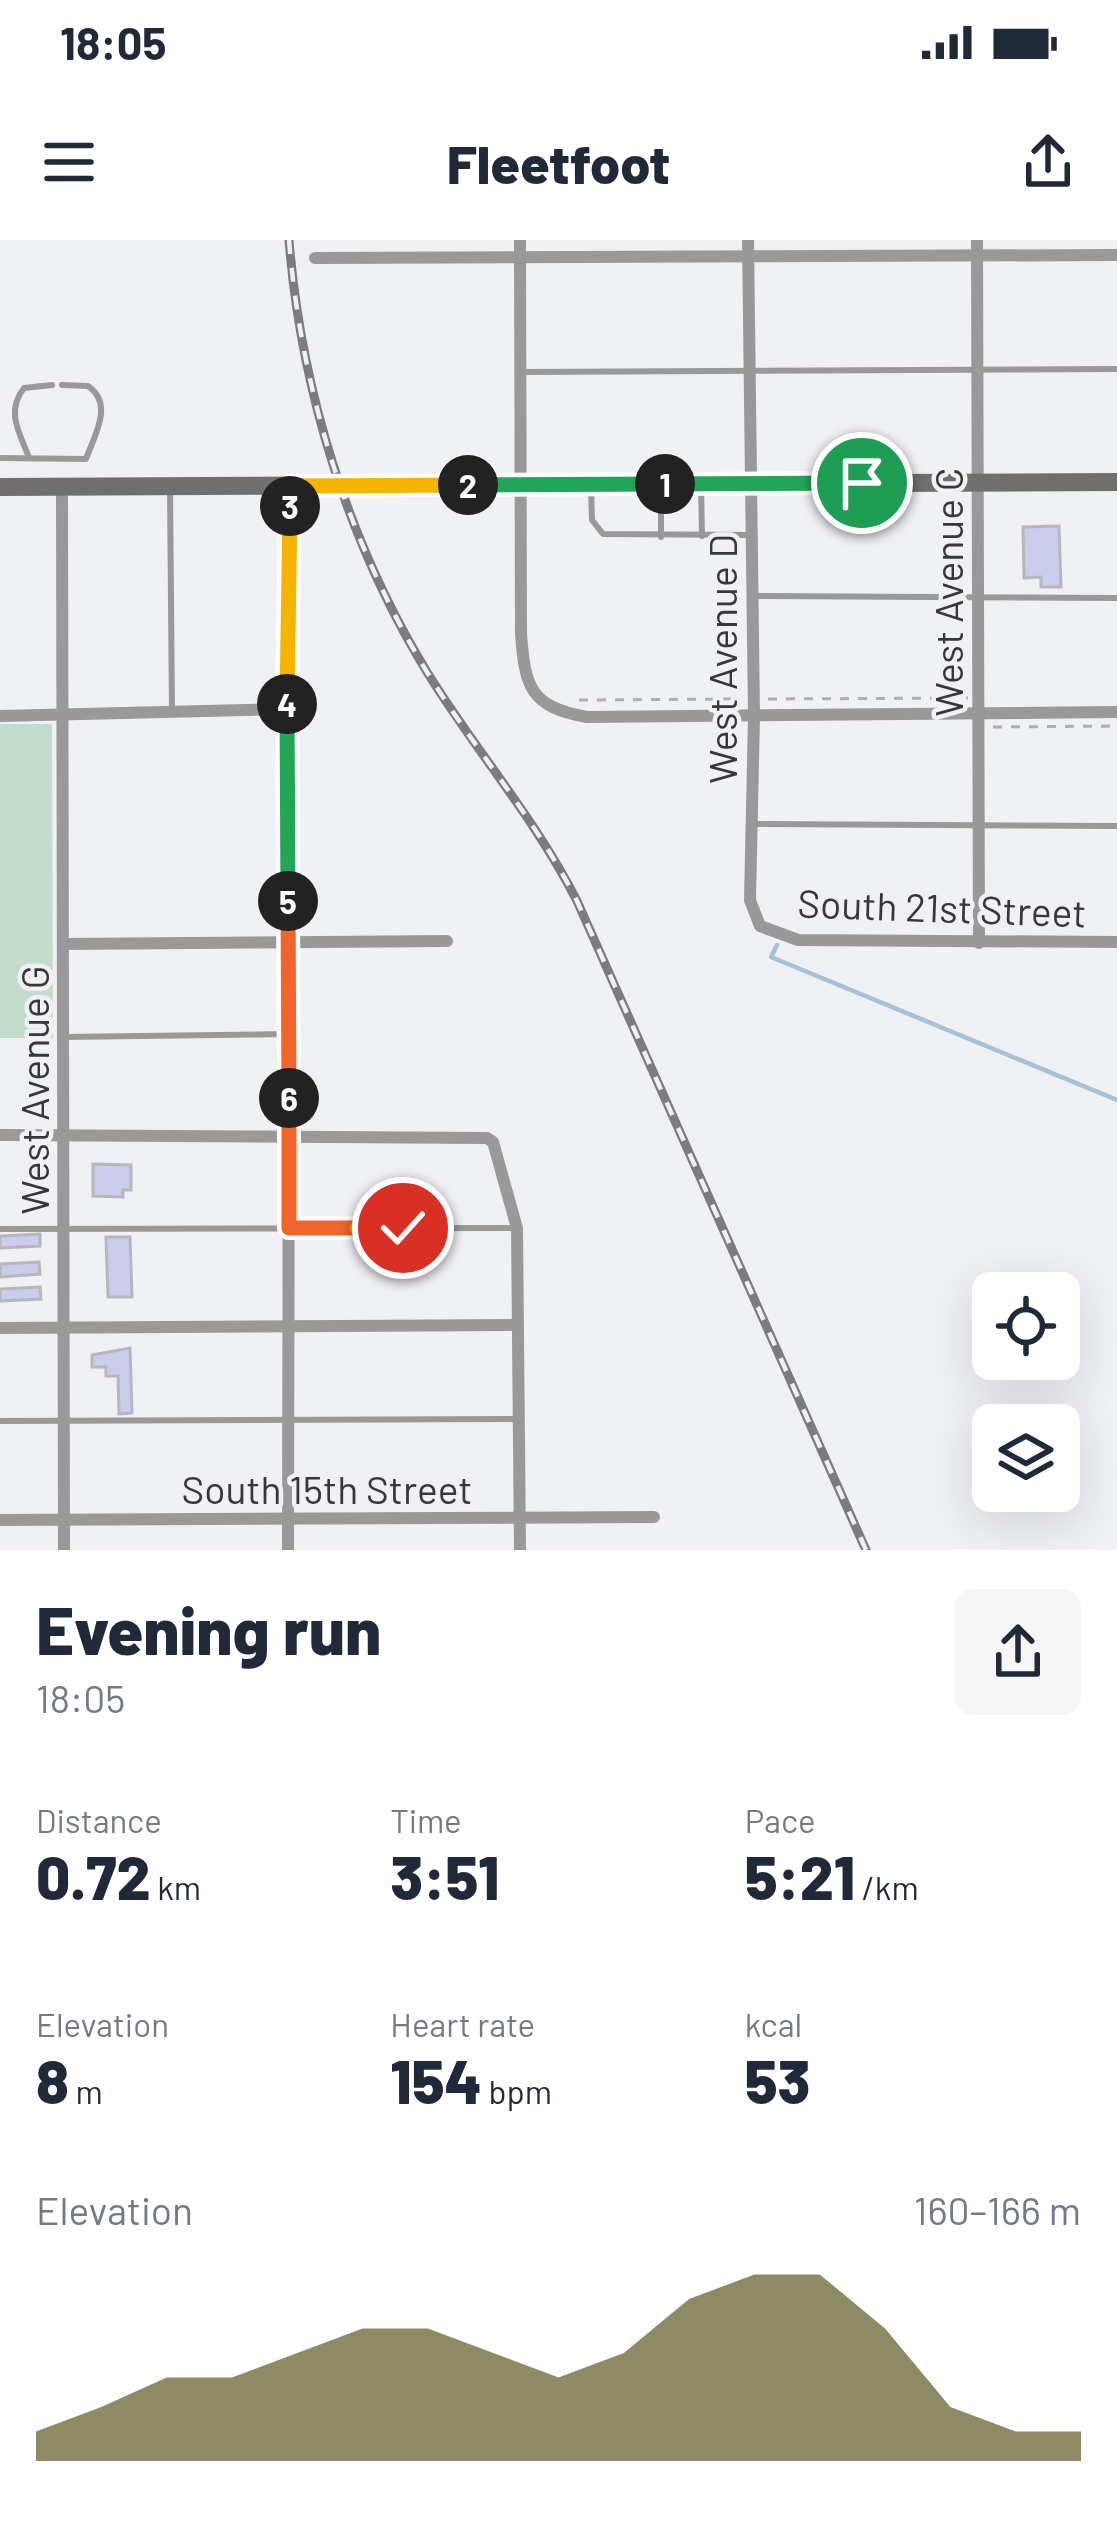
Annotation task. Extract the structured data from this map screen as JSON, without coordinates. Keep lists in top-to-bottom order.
{
  "streets": {
    "street": [
      "West Avenue C",
      "West Avenue D",
      "South 21st Street",
      "West Avenue G",
      "South 15th Street"
    ]
  },
  "crossings": [
    ["West Avenue C", "South 21st Street"],
    ["West Avenue D", "South 21st Street"],
    ["West Avenue G", "South 15th Street"]
  ],
  "page": {
    "status": "18:05",
    "header": "Fleetfoot",
    "pins": [
      "1",
      "2",
      "3",
      "4",
      "5",
      "6"
    ],
    "heading": ["Evening run", "18:05"],
    "stats": [
      ["Distance", "0.72 km"],
      ["Time", "3:51"],
      ["Pace", "5:21 /km"],
      ["Elevation", "8 m"],
      ["Heart rate", "154 bpm"],
      ["kcal", "53"]
    ],
    "chart": ["Elevation", "160–166 m"]
  }
}
